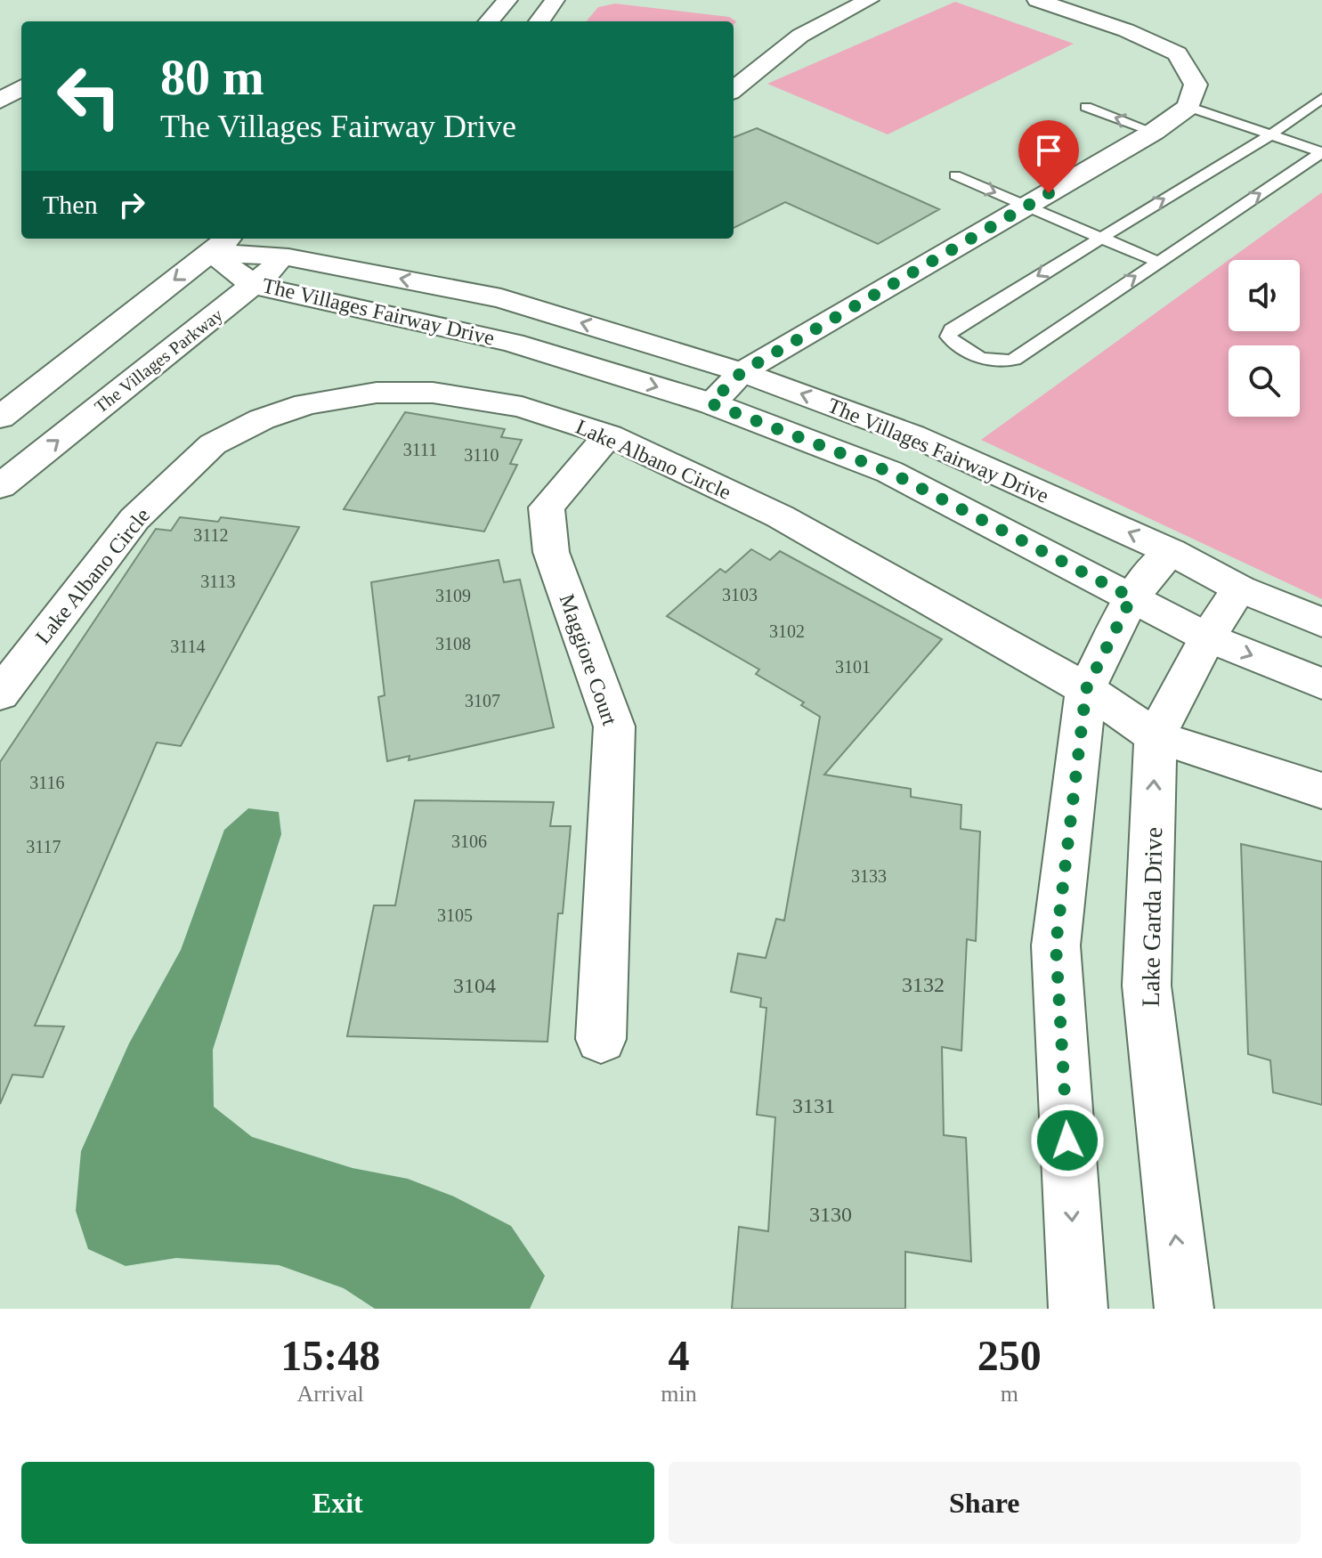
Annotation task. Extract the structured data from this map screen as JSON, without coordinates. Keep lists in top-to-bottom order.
{
  "streets": {
    "street": [
      "The Villages Fairway Drive",
      "The Villages Parkway",
      "Lake Albano Circle",
      "Maggiore Court",
      "Lake Garda Drive"
    ]
  },
  "crossings": [
    ["The Villages Fairway Drive", "The Villages Parkway"],
    ["The Villages Fairway Drive", "Lake Garda Drive"],
    ["Lake Albano Circle", "Maggiore Court"],
    ["Lake Albano Circle", "Lake Garda Drive"]
  ],
  "house_numbers": [
    "3111",
    "3110",
    "3112",
    "3113",
    "3103",
    "3109",
    "3102",
    "3108",
    "3114",
    "3101",
    "3107",
    "3116",
    "3106",
    "3117",
    "3133",
    "3105",
    "3132",
    "3104",
    "3131",
    "3130"
  ],
  "page": {
    "turn": ["80 m", "The Villages Fairway Drive"],
    "then": "Then",
    "eta": [
      "15:48",
      "Arrival",
      "4",
      "min",
      "250",
      "m"
    ],
    "buttons": ["Exit", "Share"]
  }
}
